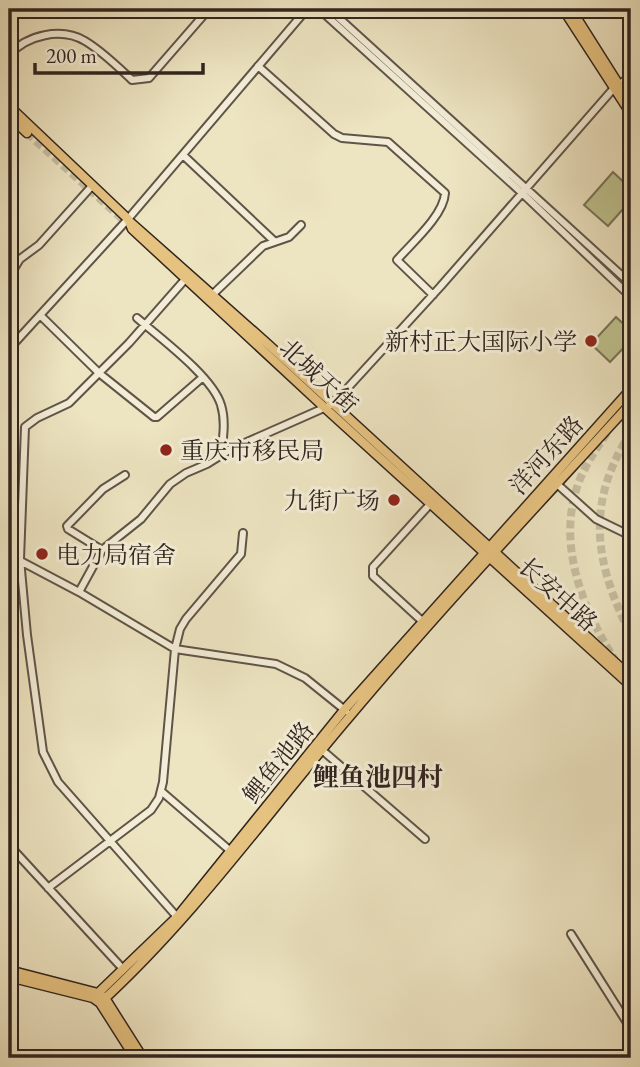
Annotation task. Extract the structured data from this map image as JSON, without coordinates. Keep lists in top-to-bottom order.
{
  "streets": {
    "main road": [
      "北城天街",
      "洋河东路",
      "长安中路",
      "鲤鱼池路"
    ]
  },
  "crossings": [
    ["北城天街", "洋河东路"],
    ["北城天街", "长安中路"],
    ["北城天街", "鲤鱼池路"],
    ["洋河东路", "长安中路"],
    ["洋河东路", "鲤鱼池路"],
    ["长安中路", "鲤鱼池路"]
  ],
  "districts": ["鲤鱼池四村"],
  "places": [
    "新村正大国际小学",
    "重庆市移民局",
    "九街广场",
    "电力局宿舍"
  ],
  "scale_bar": "200 m"
}
